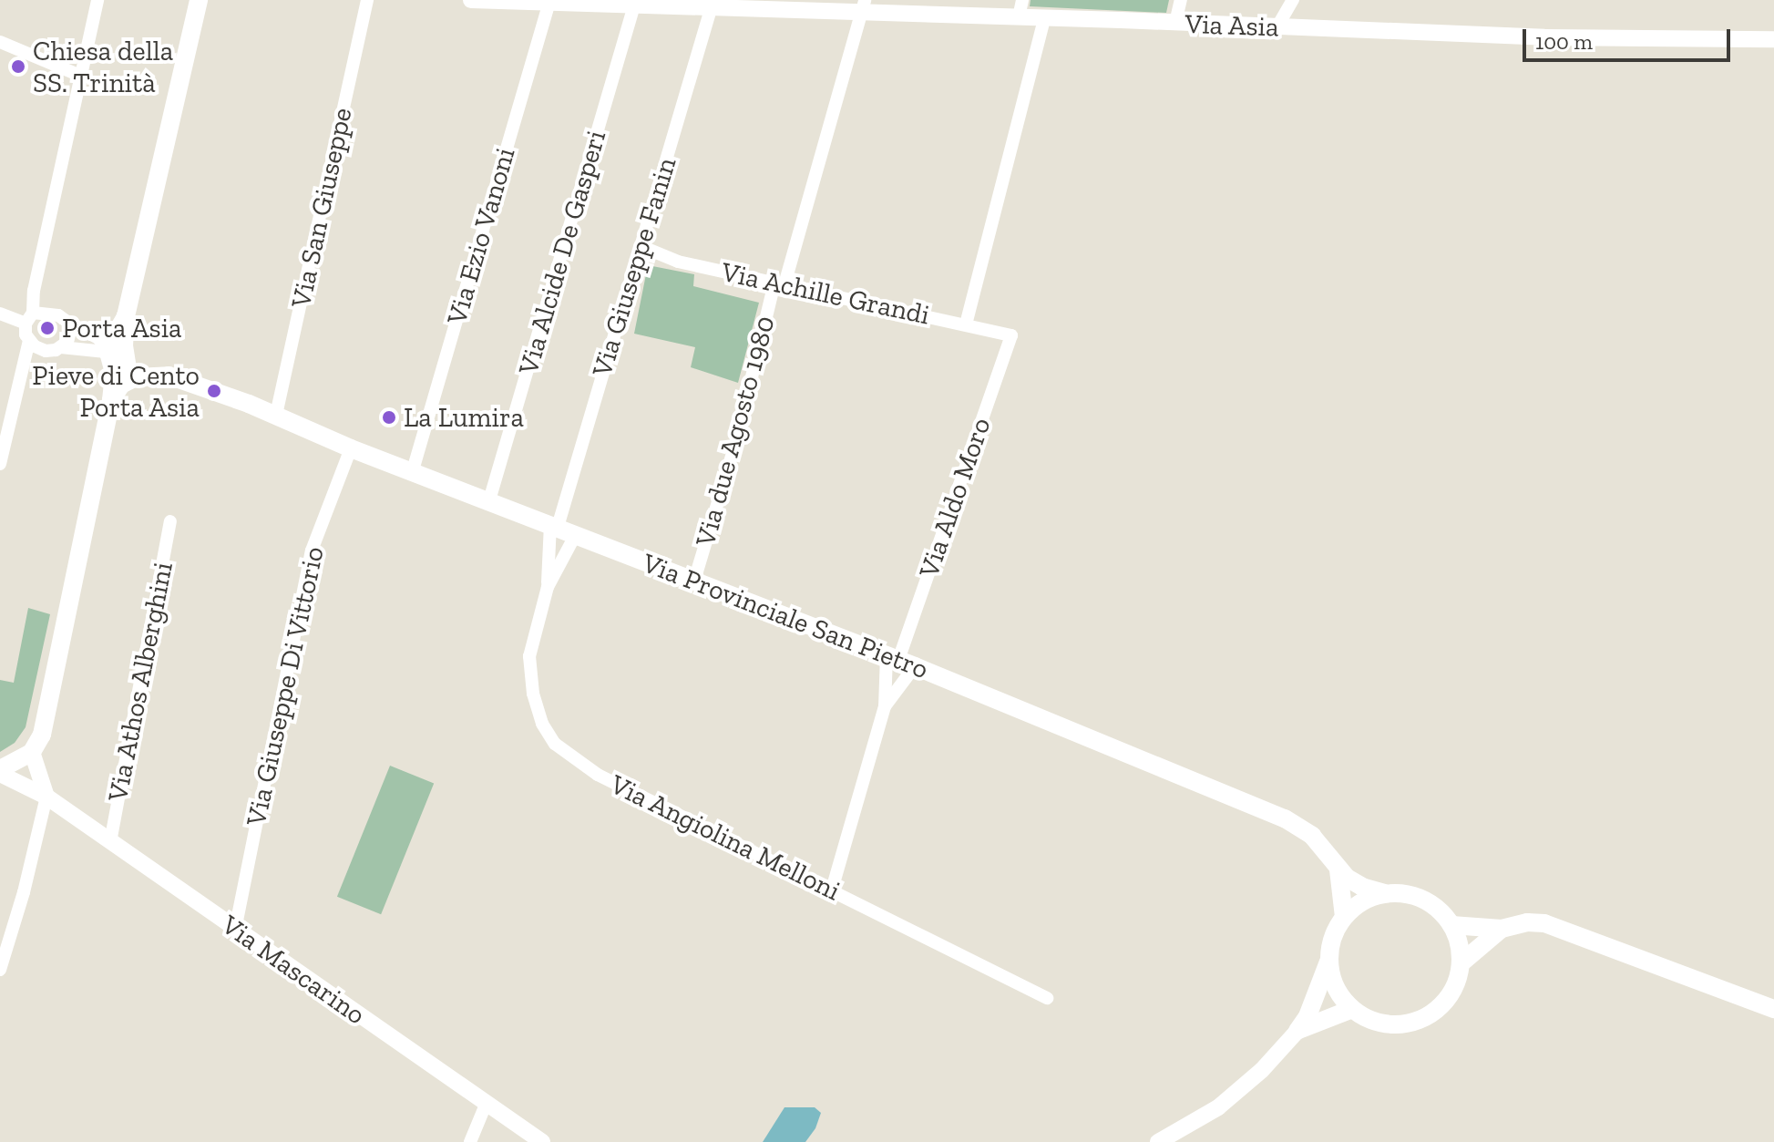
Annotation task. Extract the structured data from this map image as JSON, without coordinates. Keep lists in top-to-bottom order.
{
  "streets": {
    "main road": ["Via Provinciale San Pietro"],
    "street": [
      "Via Asia",
      "Via San Giuseppe",
      "Via Ezio Vanoni",
      "Via Alcide De Gasperi",
      "Via Giuseppe Fanin",
      "Via Achille Grandi",
      "Via due Agosto 1980",
      "Via Aldo Moro",
      "Via Athos Alberghini",
      "Via Giuseppe Di Vittorio",
      "Via Angiolina Melloni",
      "Via Mascarino"
    ]
  },
  "crossings": [
    ["Via Asia", "Via Ezio Vanoni"],
    ["Via Asia", "Via Alcide De Gasperi"],
    ["Via Asia", "Via Giuseppe Fanin"],
    ["Via Asia", "Via due Agosto 1980"],
    ["Via San Giuseppe", "Via Provinciale San Pietro"],
    ["Via Ezio Vanoni", "Via Provinciale San Pietro"],
    ["Via Alcide De Gasperi", "Via Provinciale San Pietro"],
    ["Via Giuseppe Fanin", "Via Achille Grandi"],
    ["Via Giuseppe Fanin", "Via Provinciale San Pietro"],
    ["Via Giuseppe Fanin", "Via Angiolina Melloni"],
    ["Via Achille Grandi", "Via due Agosto 1980"],
    ["Via Achille Grandi", "Via Aldo Moro"],
    ["Via due Agosto 1980", "Via Provinciale San Pietro"],
    ["Via Aldo Moro", "Via Provinciale San Pietro"],
    ["Via Provinciale San Pietro", "Via Giuseppe Di Vittorio"],
    ["Via Provinciale San Pietro", "Via Angiolina Melloni"],
    ["Via Athos Alberghini", "Via Mascarino"],
    ["Via Giuseppe Di Vittorio", "Via Mascarino"]
  ],
  "places": [
    "Chiesa della SS. Trinità",
    "Porta Asia",
    "Pieve di Cento Porta Asia",
    "La Lumira"
  ],
  "scale_bar": "100 m"
}
